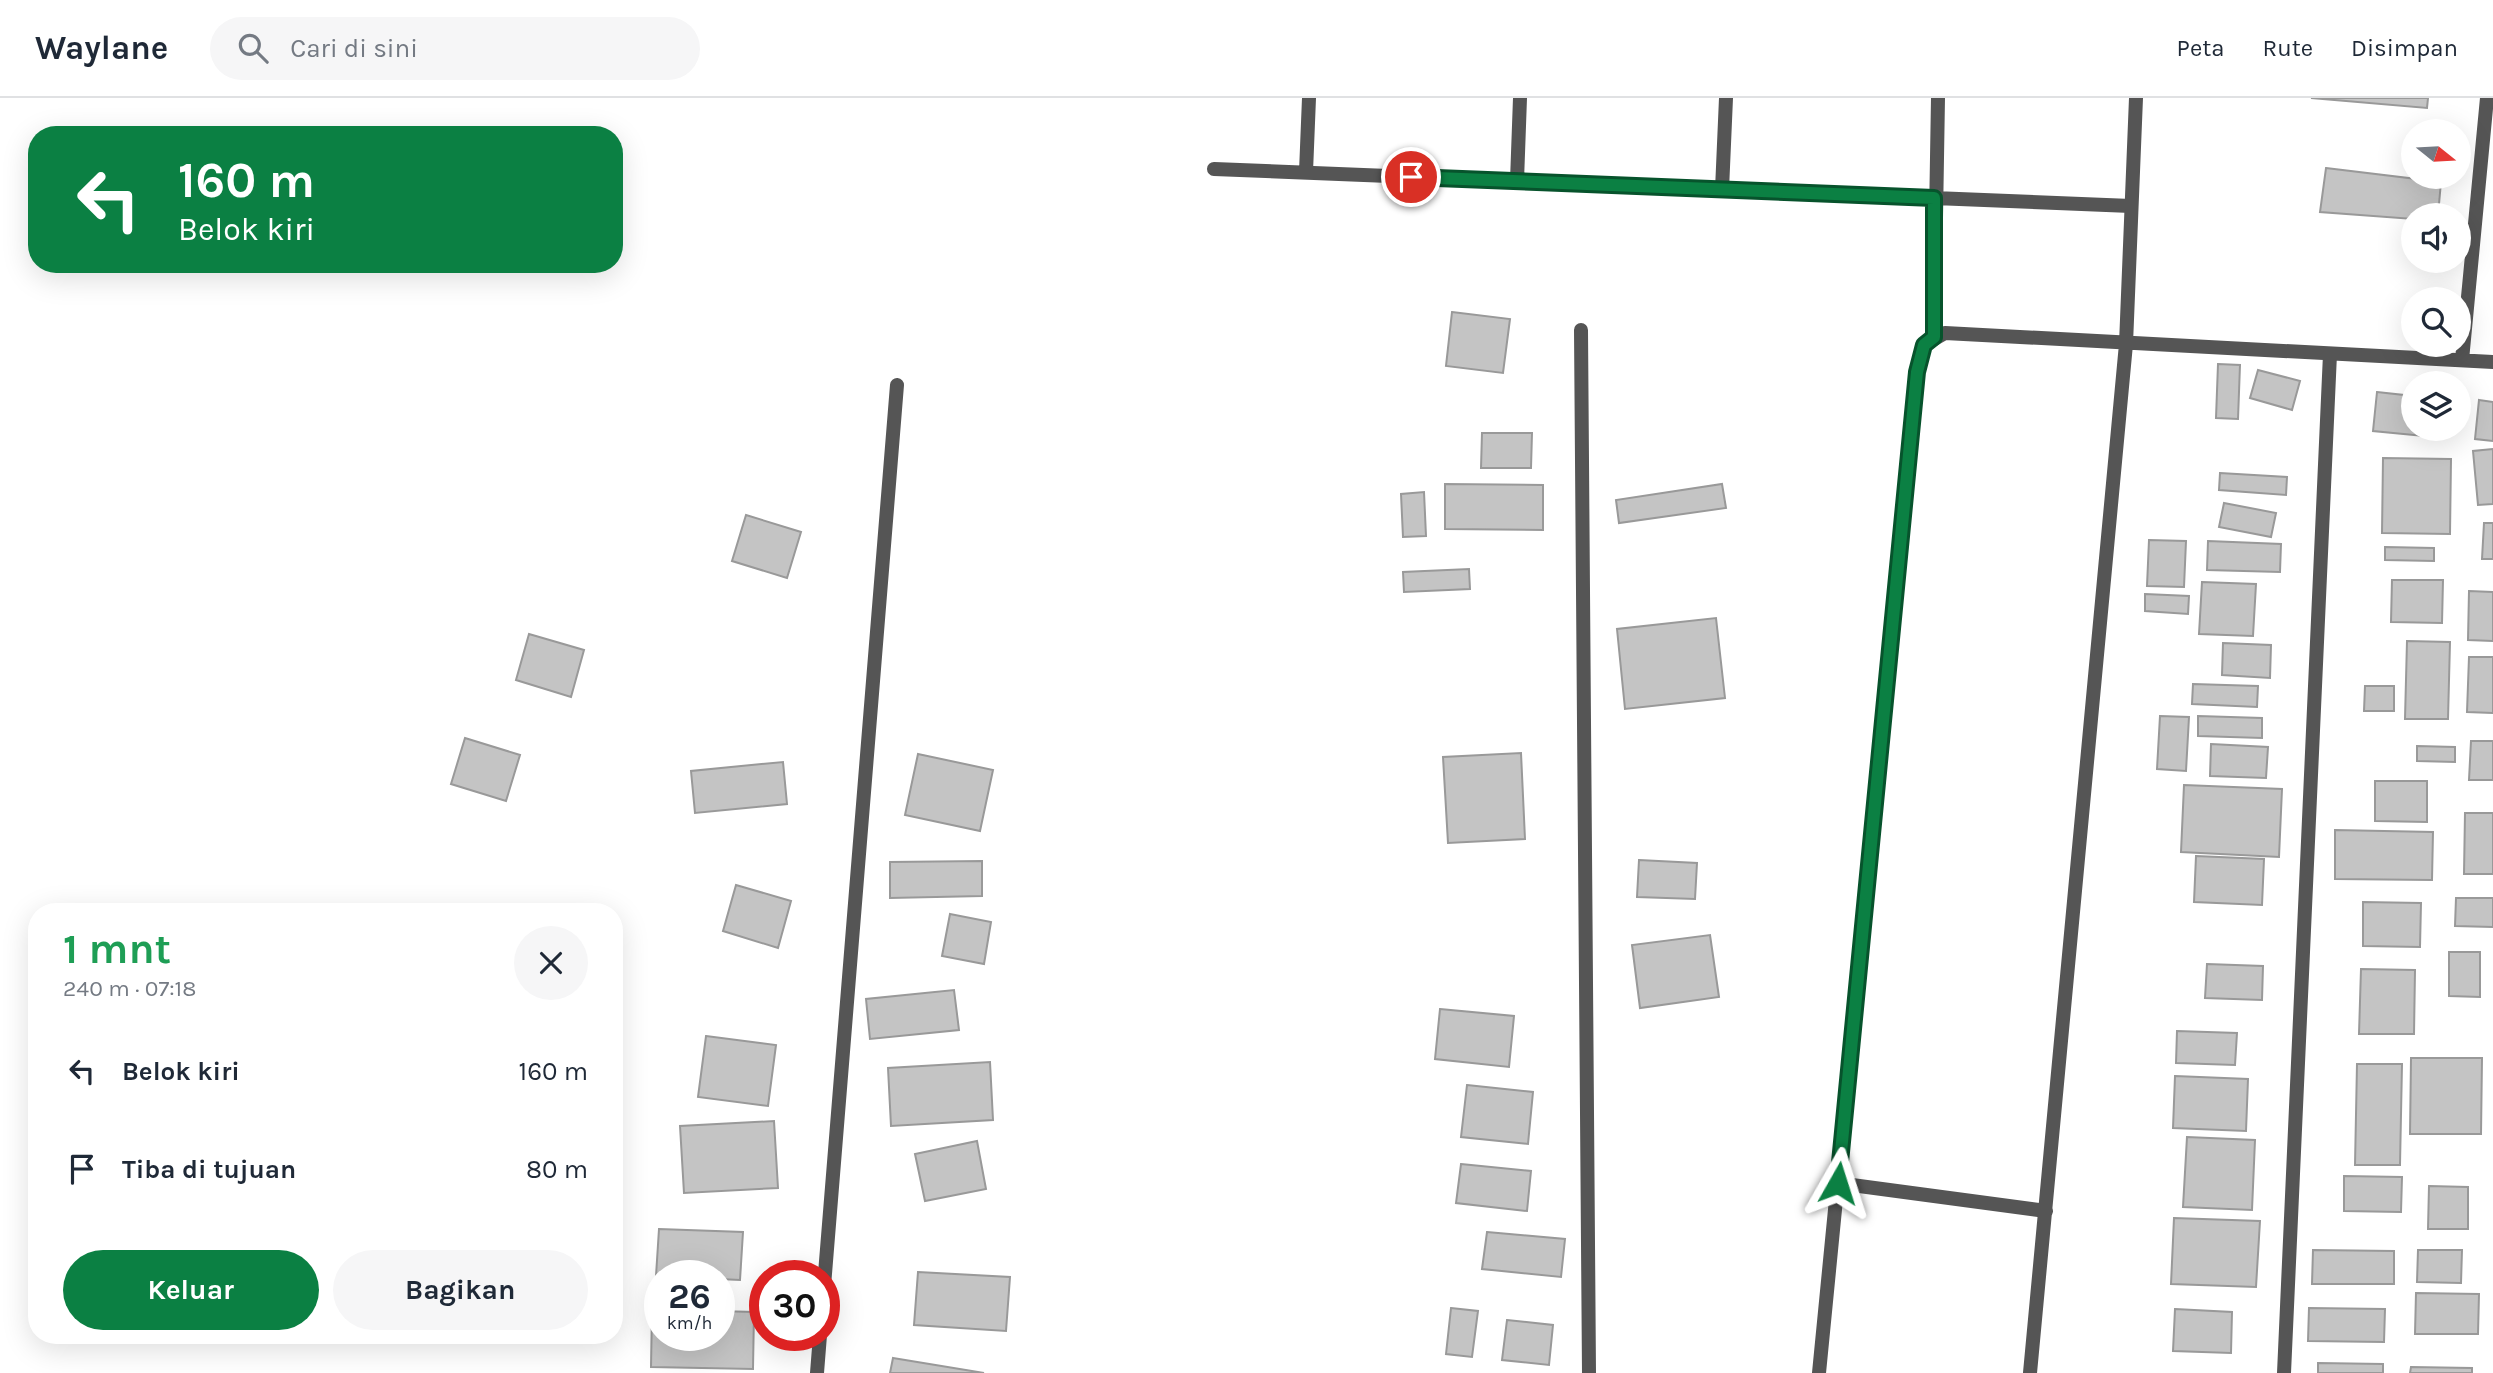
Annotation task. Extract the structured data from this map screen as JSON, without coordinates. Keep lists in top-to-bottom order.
{
  "north": "right",
  "page": {
    "header": "Waylane",
    "search": "Cari di sini",
    "nav": ["Peta", "Rute", "Disimpan"],
    "turn": ["160 m", "Belok kiri"],
    "heading": ["1 mnt", "240 m · 07:18"],
    "list": [
      {
        "name": "Belok kiri",
        "value": "160 m"
      },
      {
        "name": "Tiba di tujuan",
        "value": "80 m"
      }
    ],
    "buttons": ["Keluar", "Bagikan"],
    "speed": "26 km/h",
    "limit": "30"
  }
}
